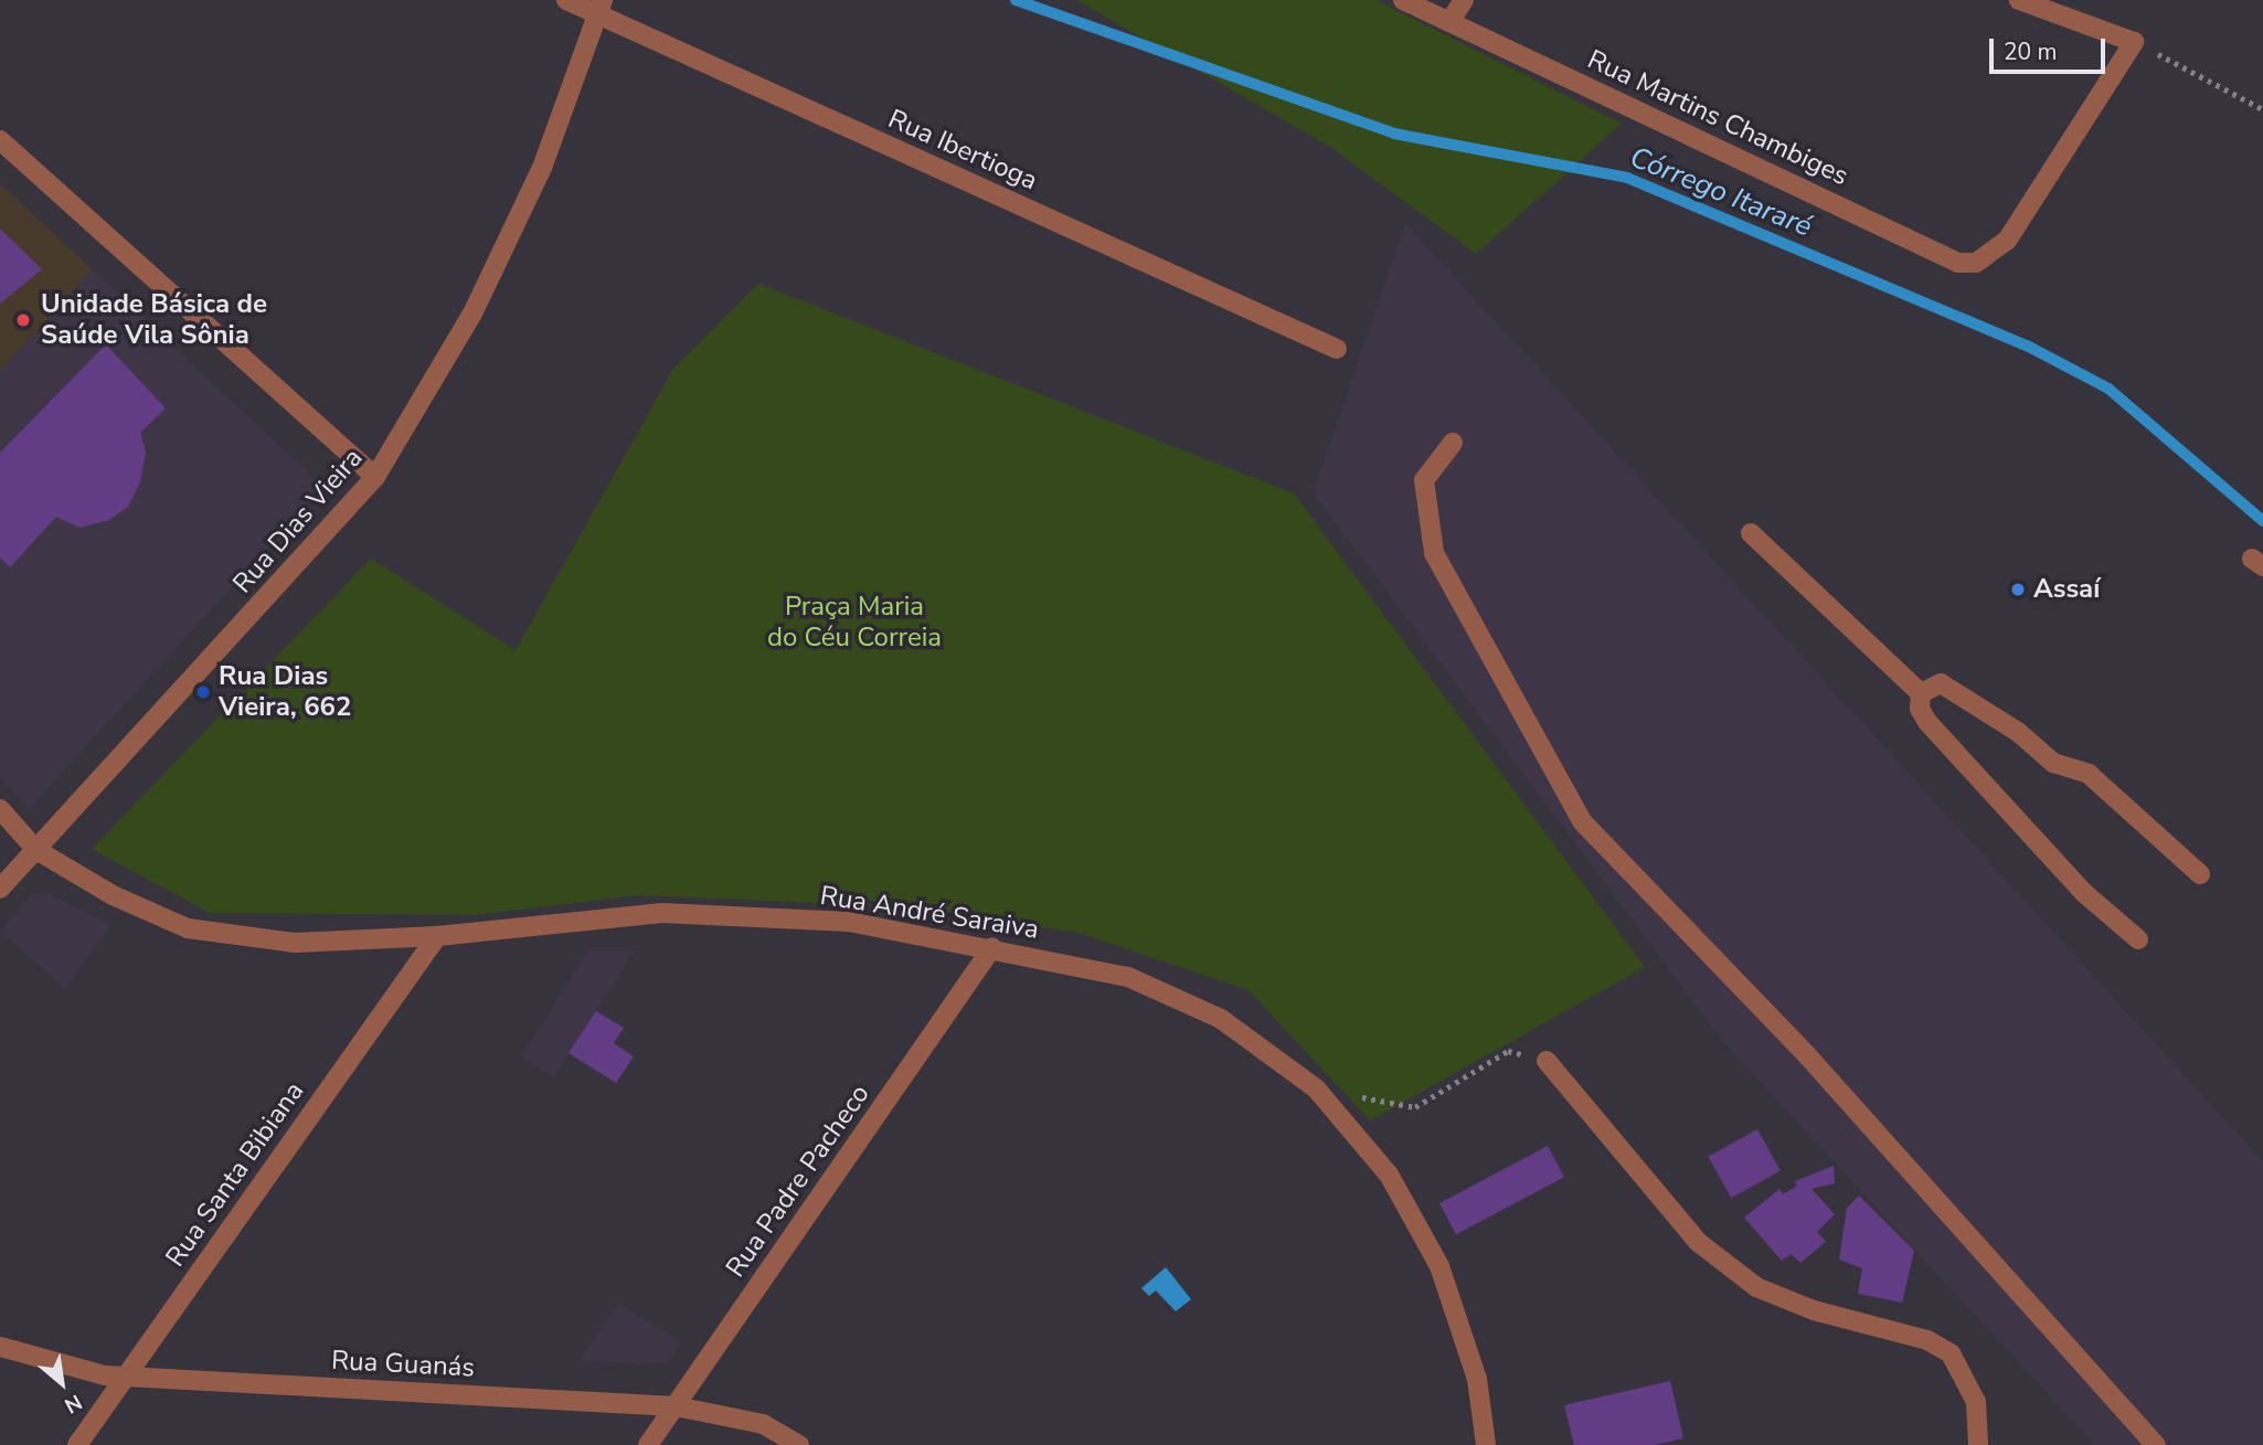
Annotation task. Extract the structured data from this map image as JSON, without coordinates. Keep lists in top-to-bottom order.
{
  "streets": {
    "street": [
      "Rua Martins Chambiges",
      "Rua Ibertioga",
      "Rua Dias Vieira",
      "Rua André Saraiva",
      "Rua Santa Bibiana",
      "Rua Padre Pacheco",
      "Rua Guanás"
    ]
  },
  "crossings": [
    ["Rua Ibertioga", "Rua Dias Vieira"],
    ["Rua Dias Vieira", "Rua André Saraiva"],
    ["Rua André Saraiva", "Rua Santa Bibiana"],
    ["Rua André Saraiva", "Rua Padre Pacheco"],
    ["Rua Santa Bibiana", "Rua Guanás"],
    ["Rua Padre Pacheco", "Rua Guanás"]
  ],
  "water": ["Córrego Itararé"],
  "parks": ["Praça Maria do Céu Correia"],
  "places": ["Unidade Básica de Saúde Vila Sônia", "Assaí", "Rua Dias Vieira, 662"],
  "scale_bar": "20 m",
  "north": "bottom right"
}
